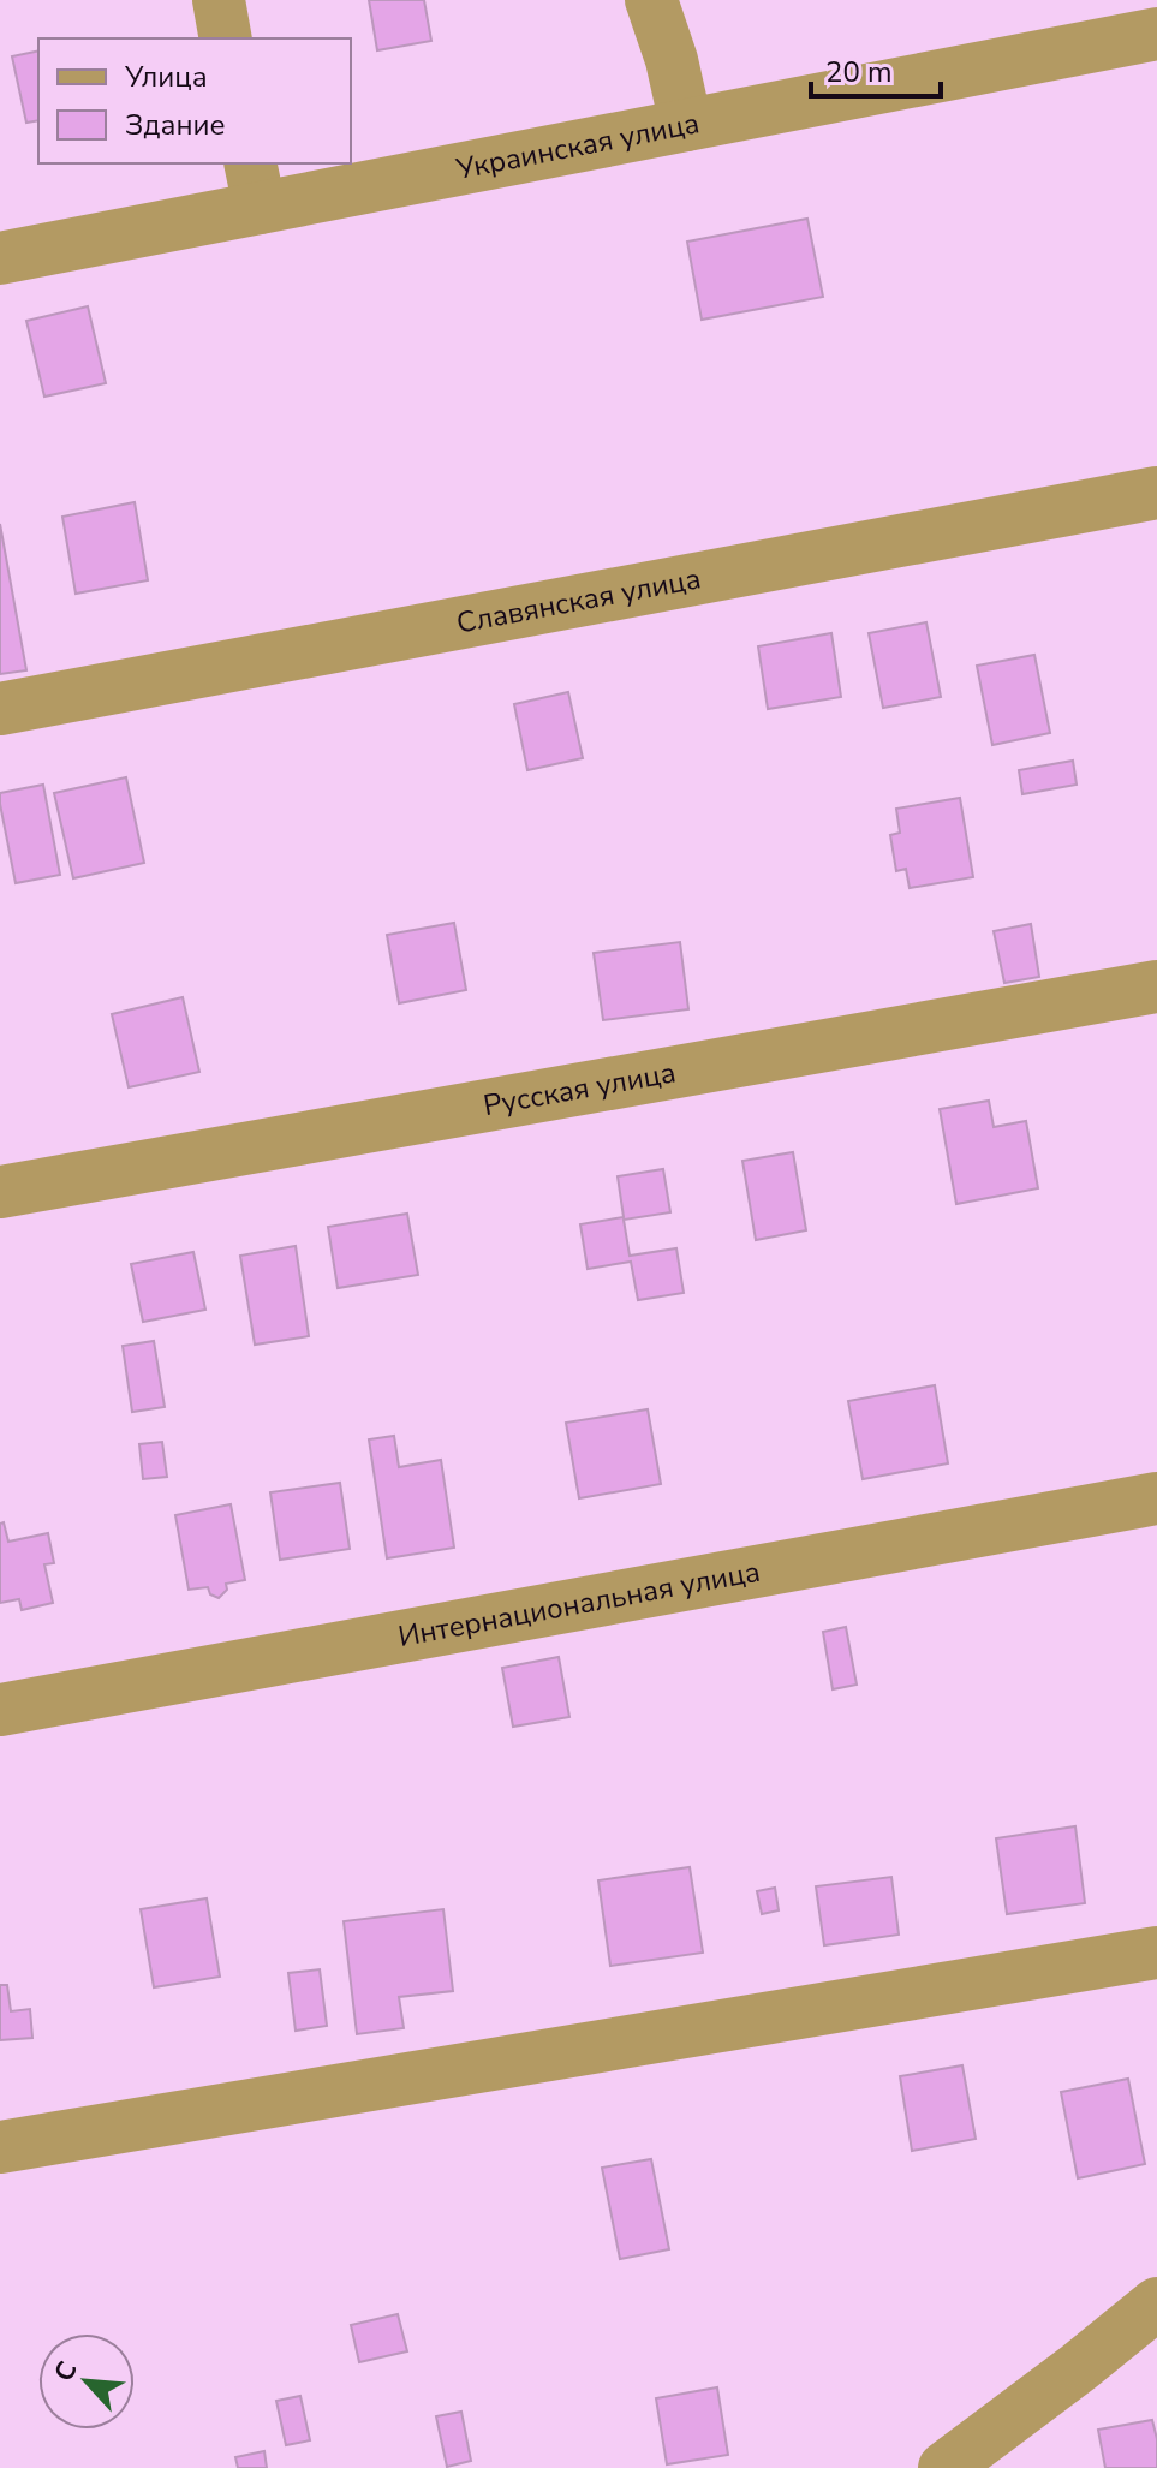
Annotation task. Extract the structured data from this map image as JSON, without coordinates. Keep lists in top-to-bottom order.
{
  "streets": {
    "street": [
      "Украинская улица",
      "Славянская улица",
      "Русская улица",
      "Интернациональная улица"
    ]
  },
  "legend": ["Улица", "Здание"],
  "scale_bar": "20 m",
  "north": "top left"
}
